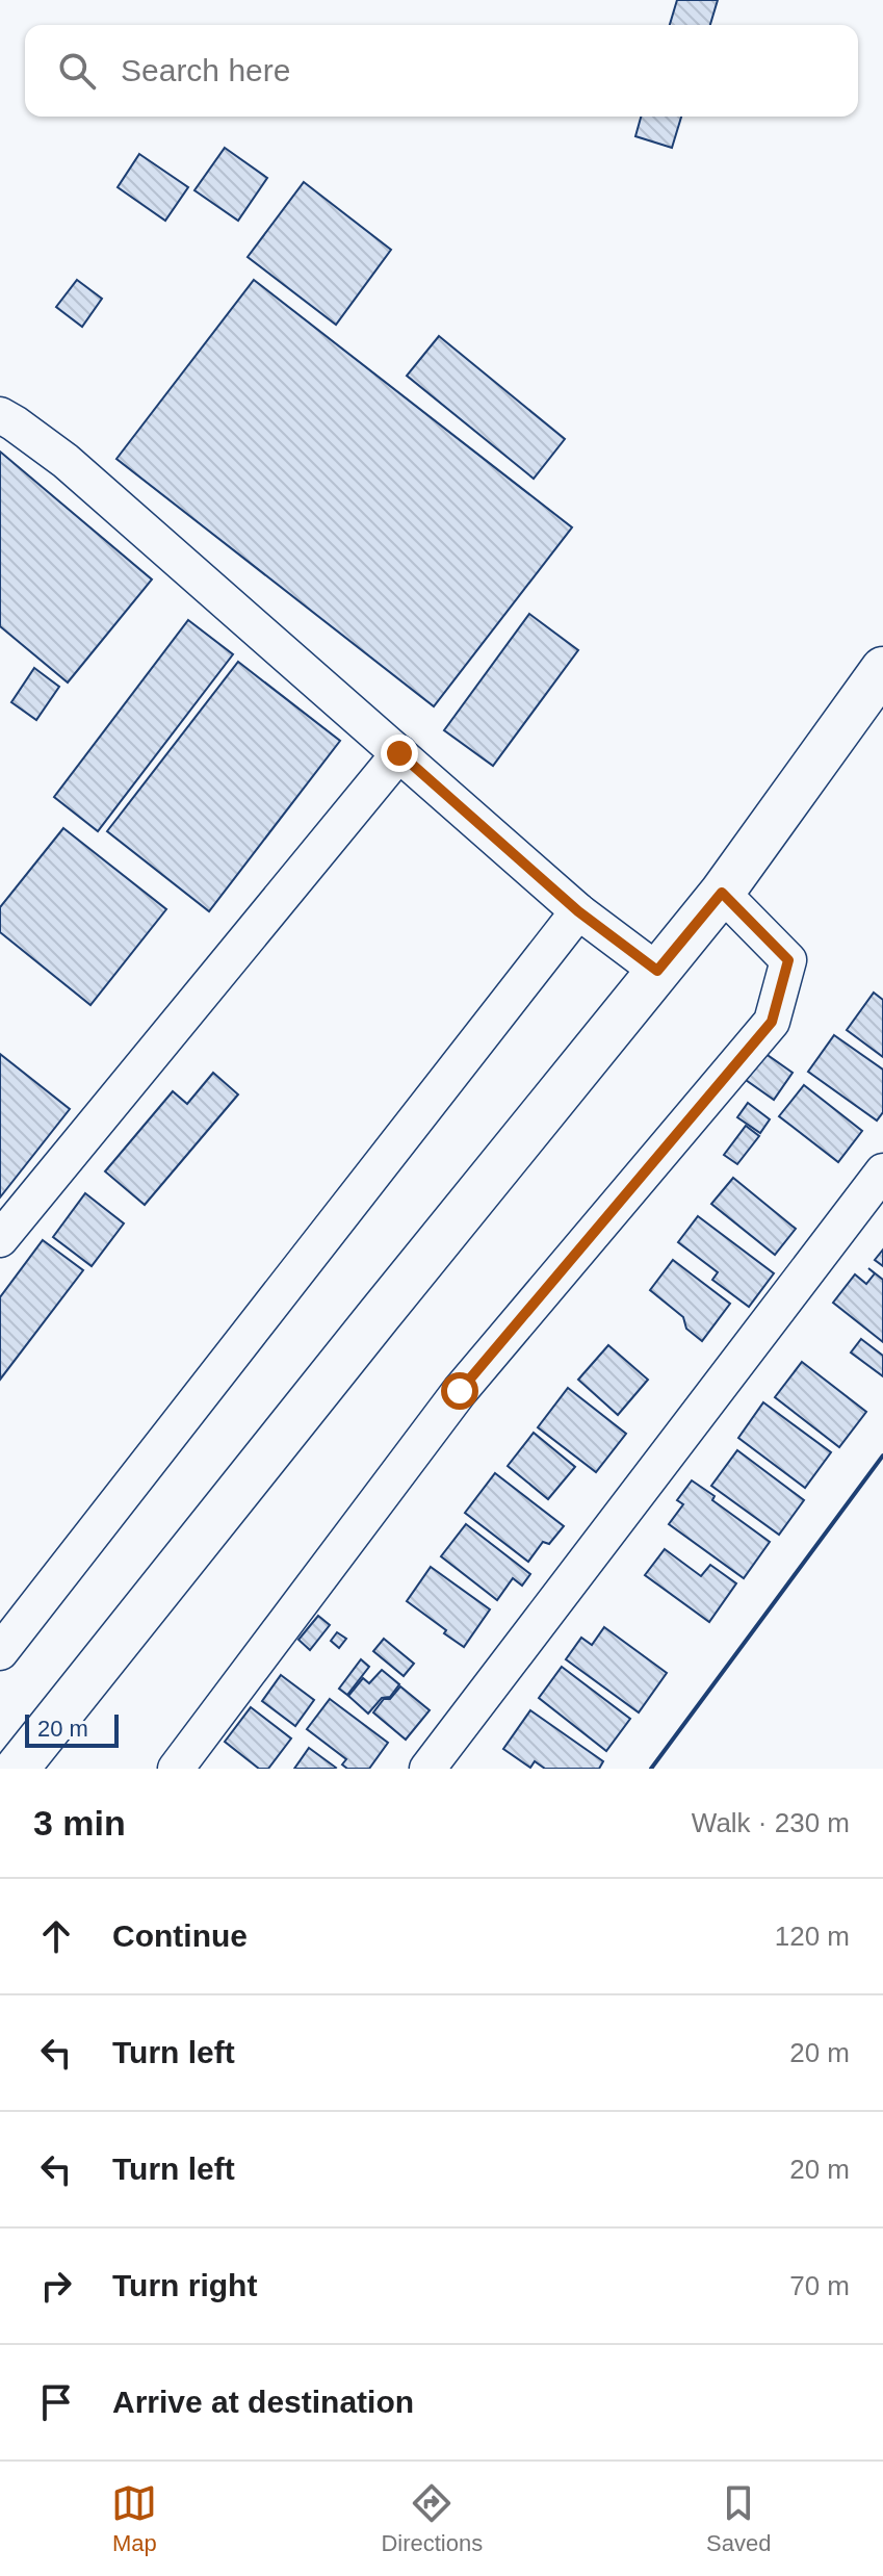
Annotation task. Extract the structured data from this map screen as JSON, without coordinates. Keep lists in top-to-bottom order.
{
  "scale_bar": "20 m",
  "page": {
    "search": "Search here",
    "scale": "20 m",
    "heading": ["3 min", "Walk · 230 m"],
    "list": [
      ["Continue", "120 m"],
      ["Turn left", "20 m"],
      ["Turn left", "20 m"],
      ["Turn right", "70 m"],
      "Arrive at destination"
    ],
    "nav": ["Map", "Directions", "Saved"]
  }
}
